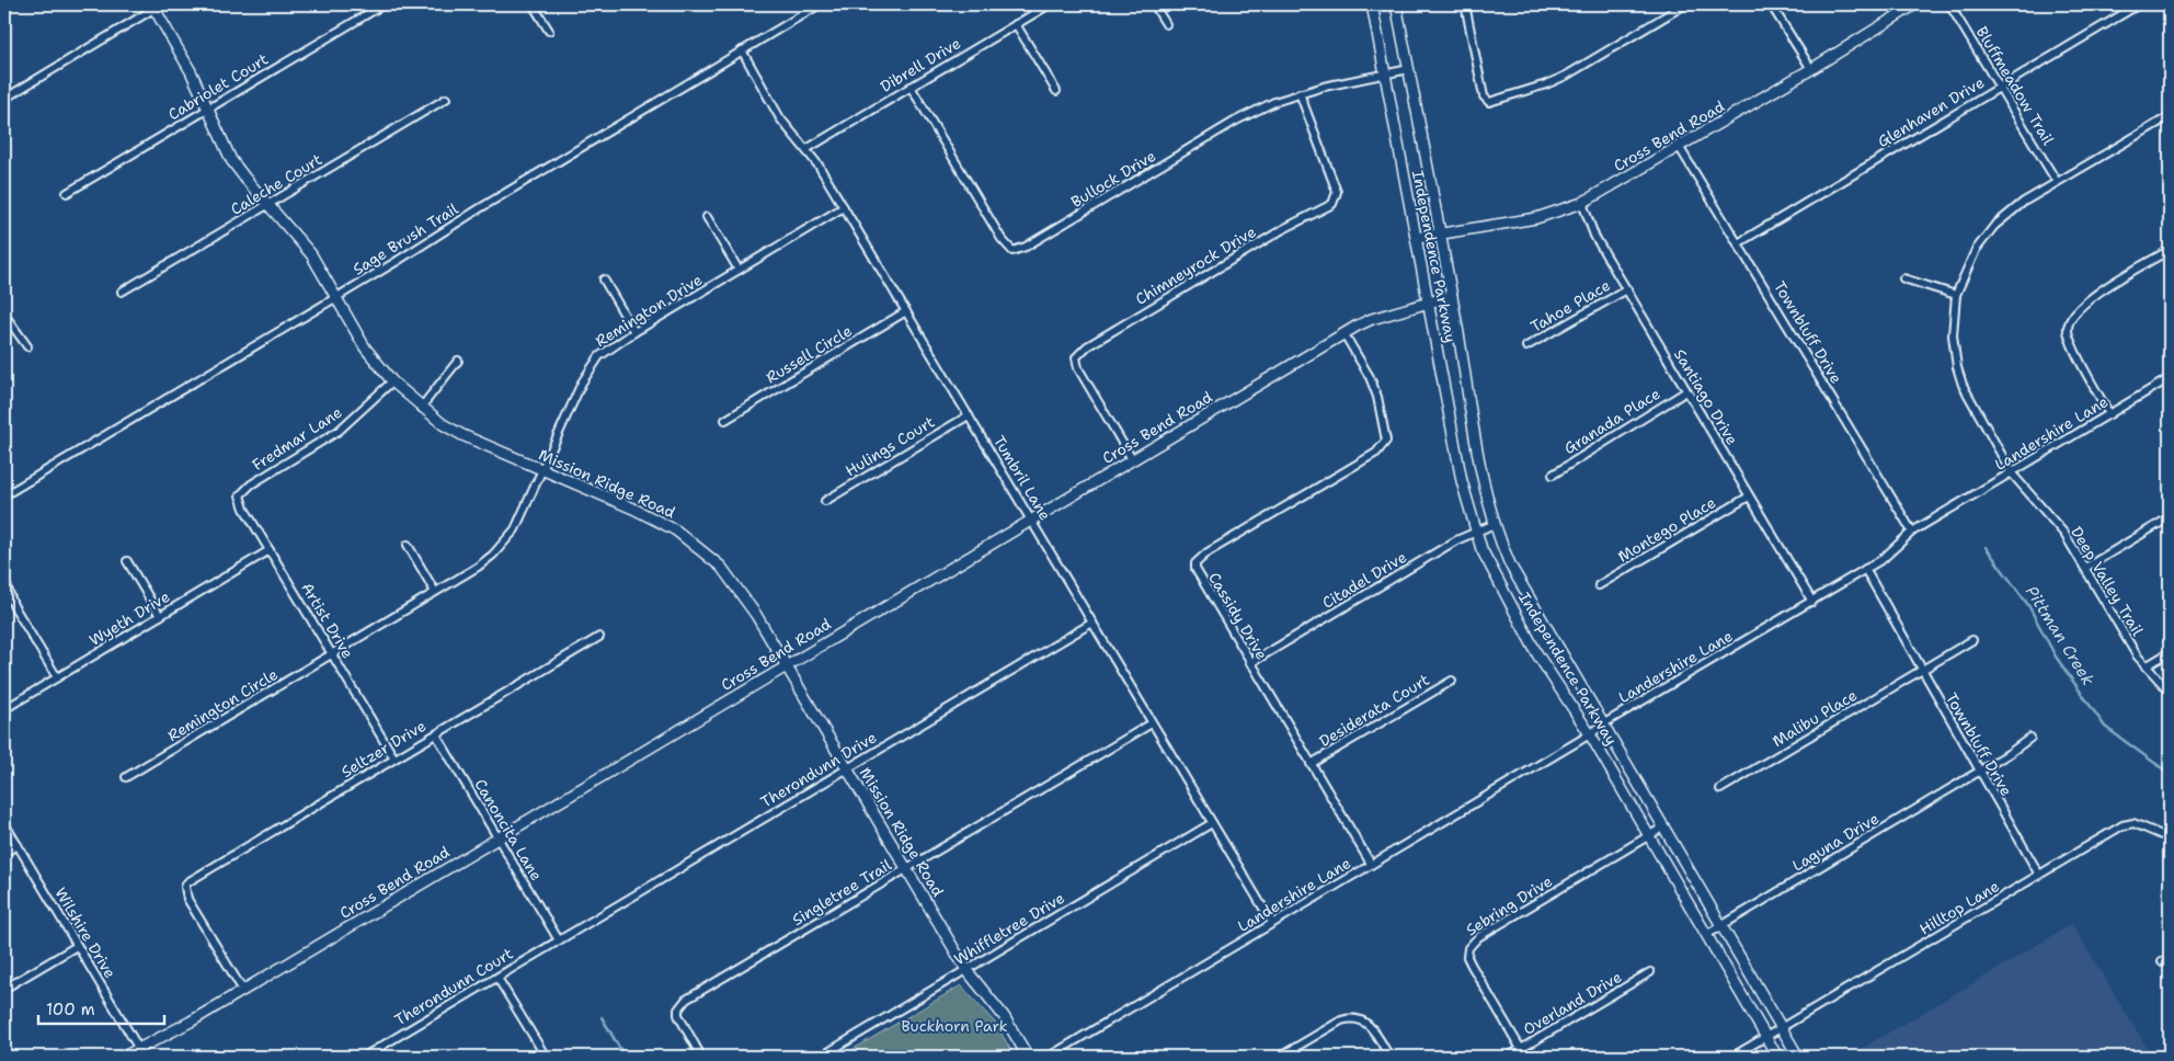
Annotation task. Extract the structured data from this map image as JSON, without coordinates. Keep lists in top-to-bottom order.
{
  "streets": {
    "street": [
      "Dibrell Drive",
      "Bluffmeadow Trail",
      "Cabriolet Court",
      "Glenhaven Drive",
      "Cross Bend Road",
      "Bullock Drive",
      "Caleche Court",
      "Sage Brush Trail",
      "Independence Parkway",
      "Chimneyrock Drive",
      "Tahoe Place",
      "Remington Drive",
      "Townbluff Drive",
      "Russell Circle",
      "Santiago Drive",
      "Granada Place",
      "Landershire Lane",
      "Fredmar Lane",
      "Hulings Court",
      "Tumbril Lane",
      "Mission Ridge Road",
      "Montego Place",
      "Citadel Drive",
      "Deep Valley Trail",
      "Cassidy Drive",
      "Wyeth Drive",
      "Artist Drive",
      "Remington Circle",
      "Desiderata Court",
      "Malibu Place",
      "Seltzer Drive",
      "Therondunn Drive",
      "Canoncita Lane",
      "Laguna Drive",
      "Singletree Trail",
      "Sebring Drive",
      "Hilltop Lane",
      "Whiffletree Drive",
      "Wilshire Drive",
      "Therondunn Court",
      "Overland Drive"
    ]
  },
  "crossings": [
    ["Dibrell Drive", "Bullock Drive"],
    ["Dibrell Drive", "Tumbril Lane"],
    ["Bluffmeadow Trail", "Glenhaven Drive"],
    ["Bluffmeadow Trail", "Deep Valley Trail"],
    ["Cabriolet Court", "Mission Ridge Road"],
    ["Glenhaven Drive", "Townbluff Drive"],
    ["Cross Bend Road", "Independence Parkway"],
    ["Cross Bend Road", "Chimneyrock Drive"],
    ["Cross Bend Road", "Townbluff Drive"],
    ["Cross Bend Road", "Santiago Drive"],
    ["Cross Bend Road", "Tumbril Lane"],
    ["Cross Bend Road", "Mission Ridge Road"],
    ["Cross Bend Road", "Cassidy Drive"],
    ["Cross Bend Road", "Seltzer Drive"],
    ["Cross Bend Road", "Canoncita Lane"],
    ["Cross Bend Road", "Wilshire Drive"],
    ["Bullock Drive", "Independence Parkway"],
    ["Bullock Drive", "Chimneyrock Drive"],
    ["Caleche Court", "Mission Ridge Road"],
    ["Sage Brush Trail", "Tumbril Lane"],
    ["Sage Brush Trail", "Mission Ridge Road"],
    ["Independence Parkway", "Landershire Lane"],
    ["Independence Parkway", "Citadel Drive"],
    ["Independence Parkway", "Laguna Drive"],
    ["Independence Parkway", "Sebring Drive"],
    ["Independence Parkway", "Hilltop Lane"],
    ["Tahoe Place", "Santiago Drive"],
    ["Remington Drive", "Tumbril Lane"],
    ["Remington Drive", "Mission Ridge Road"],
    ["Remington Drive", "Artist Drive"],
    ["Remington Drive", "Remington Circle"],
    ["Townbluff Drive", "Landershire Lane"],
    ["Townbluff Drive", "Malibu Place"],
    ["Townbluff Drive", "Laguna Drive"],
    ["Townbluff Drive", "Hilltop Lane"],
    ["Russell Circle", "Tumbril Lane"],
    ["Santiago Drive", "Granada Place"],
    ["Santiago Drive", "Landershire Lane"],
    ["Santiago Drive", "Montego Place"],
    ["Landershire Lane", "Tumbril Lane"],
    ["Landershire Lane", "Deep Valley Trail"],
    ["Landershire Lane", "Cassidy Drive"],
    ["Fredmar Lane", "Mission Ridge Road"],
    ["Fredmar Lane", "Artist Drive"],
    ["Hulings Court", "Tumbril Lane"],
    ["Tumbril Lane", "Therondunn Drive"],
    ["Tumbril Lane", "Singletree Trail"],
    ["Tumbril Lane", "Whiffletree Drive"],
    ["Mission Ridge Road", "Therondunn Drive"],
    ["Mission Ridge Road", "Singletree Trail"],
    ["Mission Ridge Road", "Whiffletree Drive"],
    ["Citadel Drive", "Cassidy Drive"],
    ["Cassidy Drive", "Desiderata Court"],
    ["Wyeth Drive", "Artist Drive"],
    ["Artist Drive", "Remington Circle"],
    ["Artist Drive", "Seltzer Drive"],
    ["Seltzer Drive", "Canoncita Lane"],
    ["Therondunn Drive", "Canoncita Lane"],
    ["Therondunn Drive", "Therondunn Court"],
    ["Canoncita Lane", "Therondunn Court"],
    ["Sebring Drive", "Overland Drive"]
  ],
  "water": ["Pittman Creek"],
  "parks": ["Buckhorn Park"],
  "scale_bar": "100 m"
}
